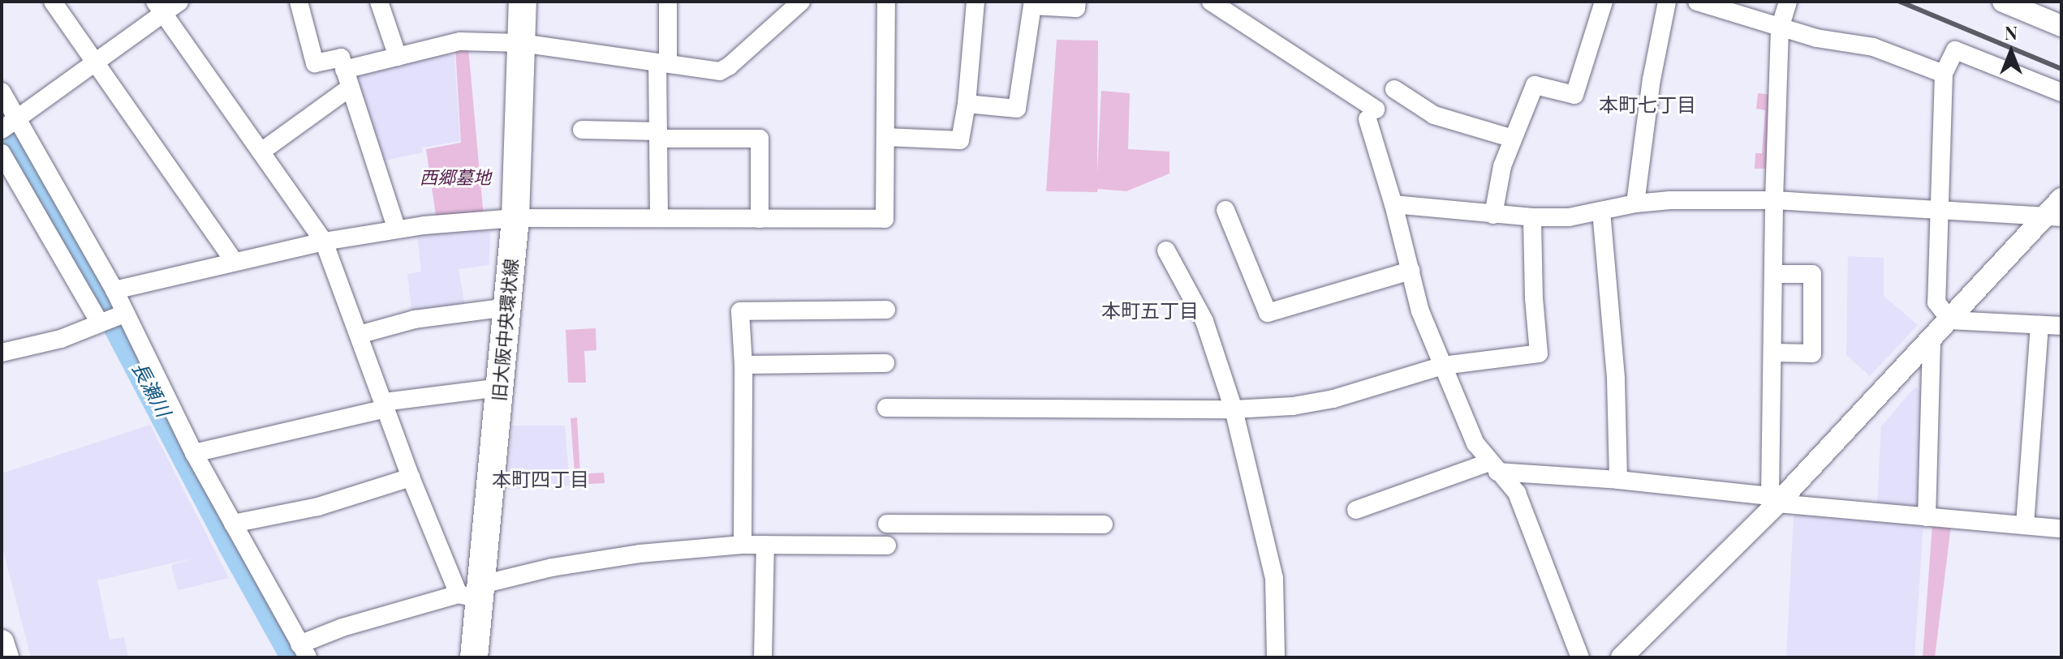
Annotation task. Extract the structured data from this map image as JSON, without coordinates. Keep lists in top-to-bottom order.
{
  "streets": {
    "main road": ["旧大阪中央環状線"]
  },
  "districts": ["本町七丁目", "本町五丁目", "本町四丁目"],
  "water": ["長瀬川"],
  "parks": ["西郷墓地"],
  "north": "top"
}
